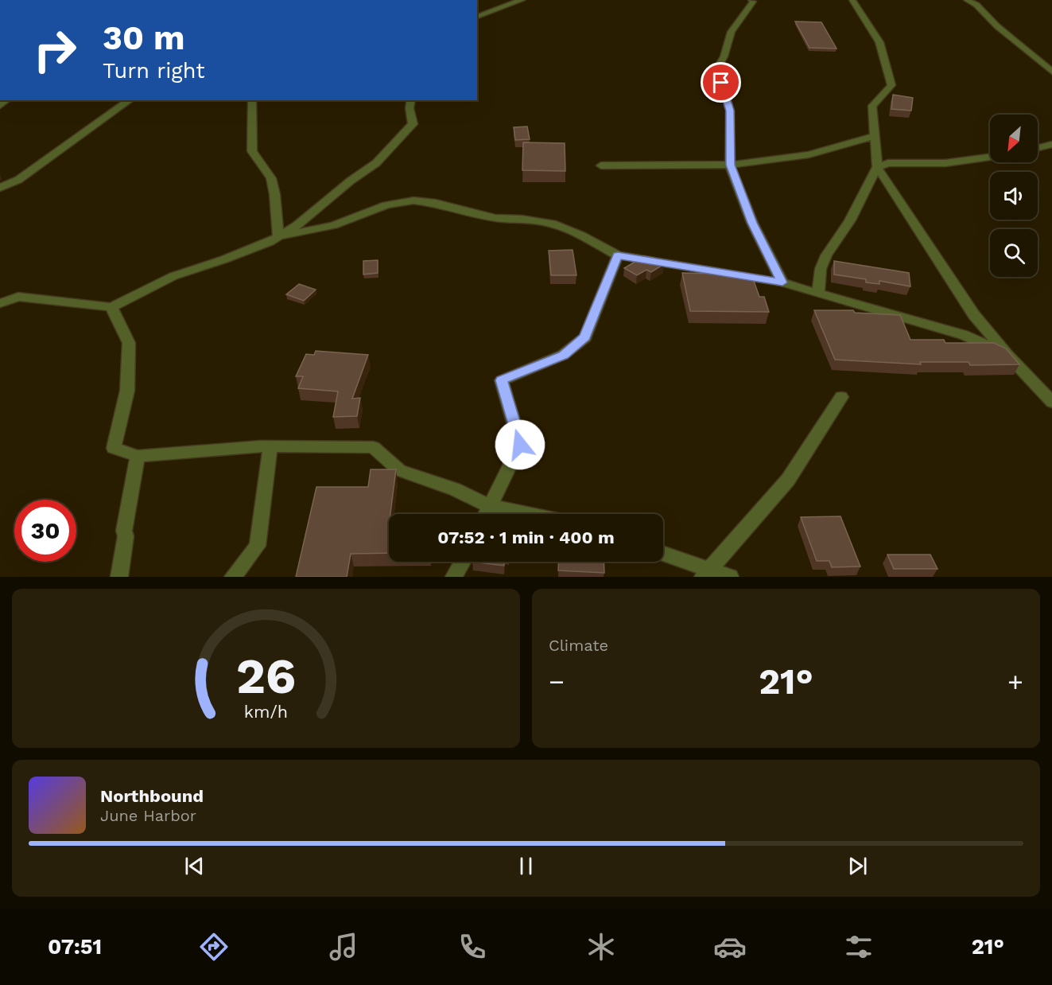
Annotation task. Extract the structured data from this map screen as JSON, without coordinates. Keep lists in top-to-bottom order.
{
  "north": "bottom left",
  "page": {
    "turn": ["30 m", "Turn right"],
    "limit": "30",
    "trip": "07:52 · 1 min · 400 m",
    "tile": "Climate",
    "heat": ["−", "21°", "+"],
    "song": ["Northbound", "June Harbor"],
    "tabs": ["07:51", "21°"],
    "gauge": ["26", "km/h"]
  }
}
